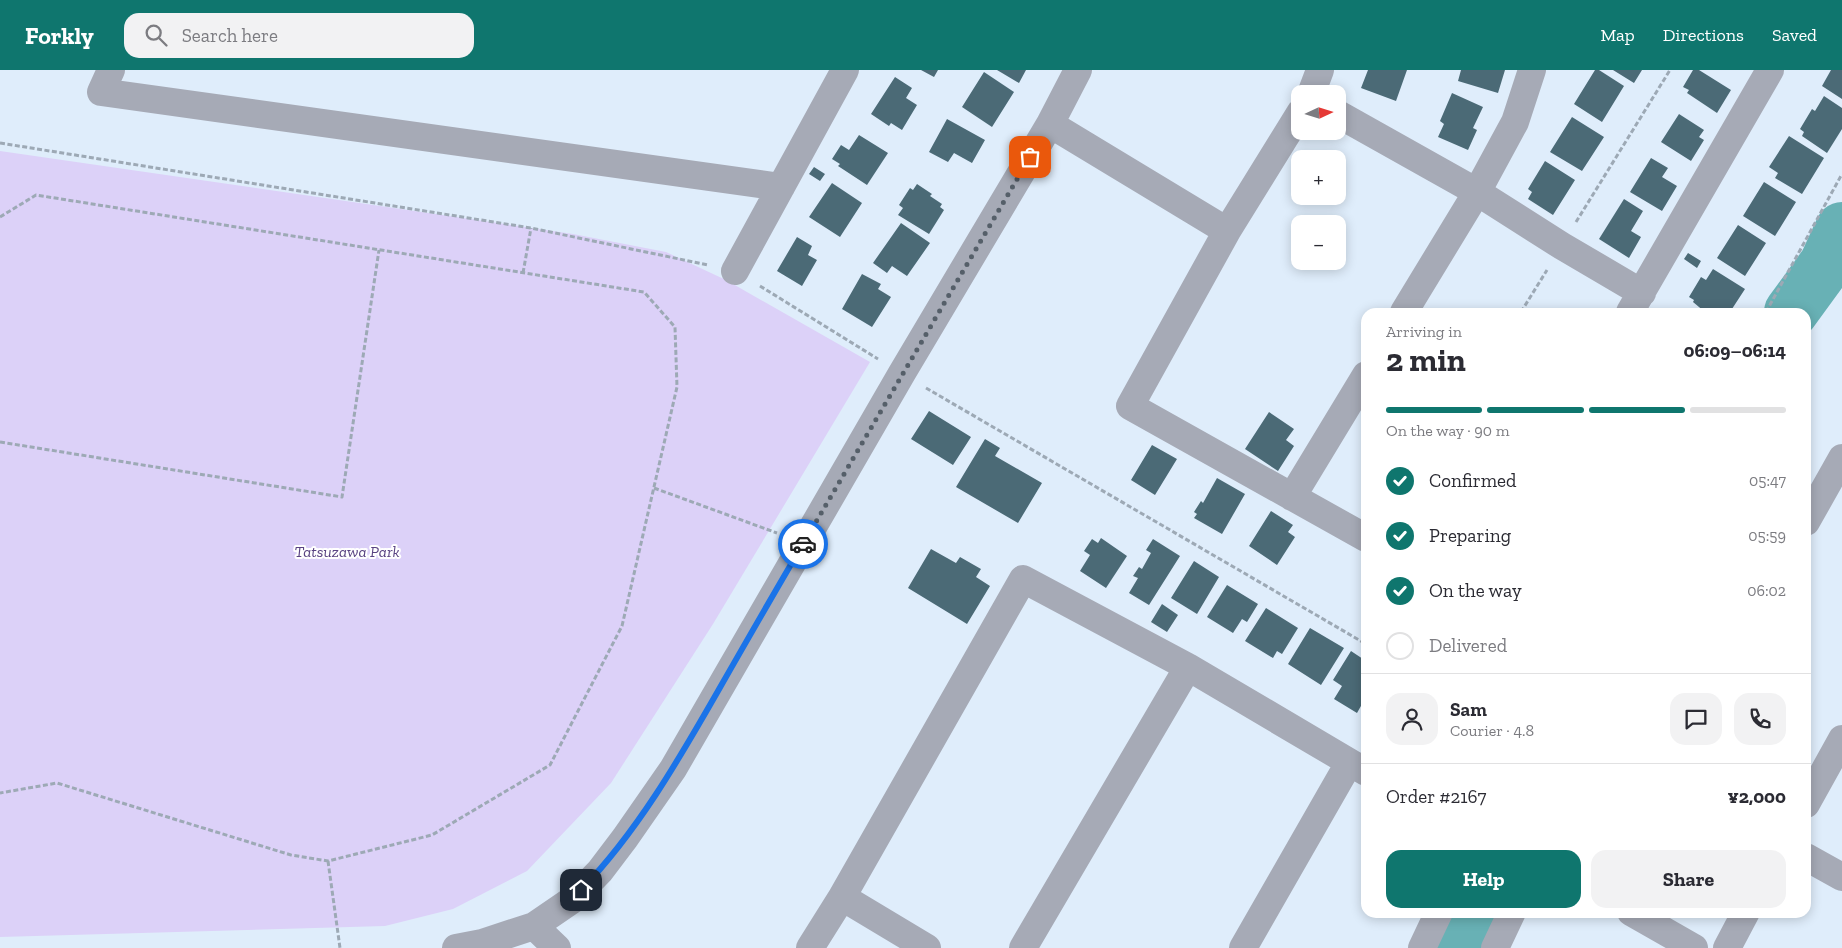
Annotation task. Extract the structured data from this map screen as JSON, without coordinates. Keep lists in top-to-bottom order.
{
  "parks": ["Tatsuzawa Park"],
  "north": "right",
  "page": {
    "header": "Forkly",
    "search": "Search here",
    "nav": ["Map", "Directions", "Saved"],
    "map_buttons": ["+", "−"],
    "heading": ["2 min", "Arriving in", "06:09–06:14"],
    "panel": [
      "Sam",
      "Courier · 4.8",
      "Order #2167",
      "¥2,000"
    ],
    "bar": "On the way · 90 m",
    "list": [
      ["Confirmed", "05:47"],
      ["Preparing", "05:59"],
      ["On the way", "06:02"],
      "Delivered"
    ],
    "buttons": ["Help", "Share"]
  }
}
